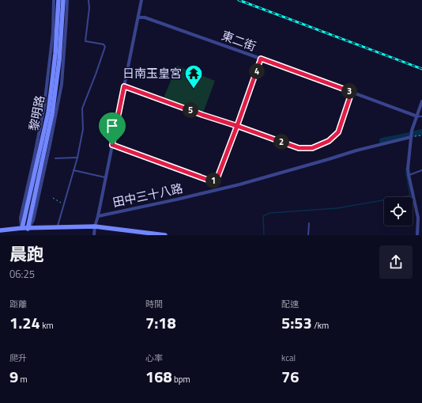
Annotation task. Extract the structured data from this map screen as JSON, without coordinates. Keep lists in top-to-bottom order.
{
  "streets": {
    "street": ["東二街", "黎明路", "田中三十八路"]
  },
  "places": {
    "temple": ["日南玉皇宮"]
  },
  "page": {
    "pins": [
      "4",
      "3",
      "5",
      "2",
      "1"
    ],
    "heading": ["晨跑", "06:25"],
    "stats": [
      ["距離", "1.24 km"],
      ["時間", "7:18"],
      ["配速", "5:53 /km"],
      ["爬升", "9 m"],
      ["心率", "168 bpm"],
      ["kcal", "76"]
    ]
  }
}
